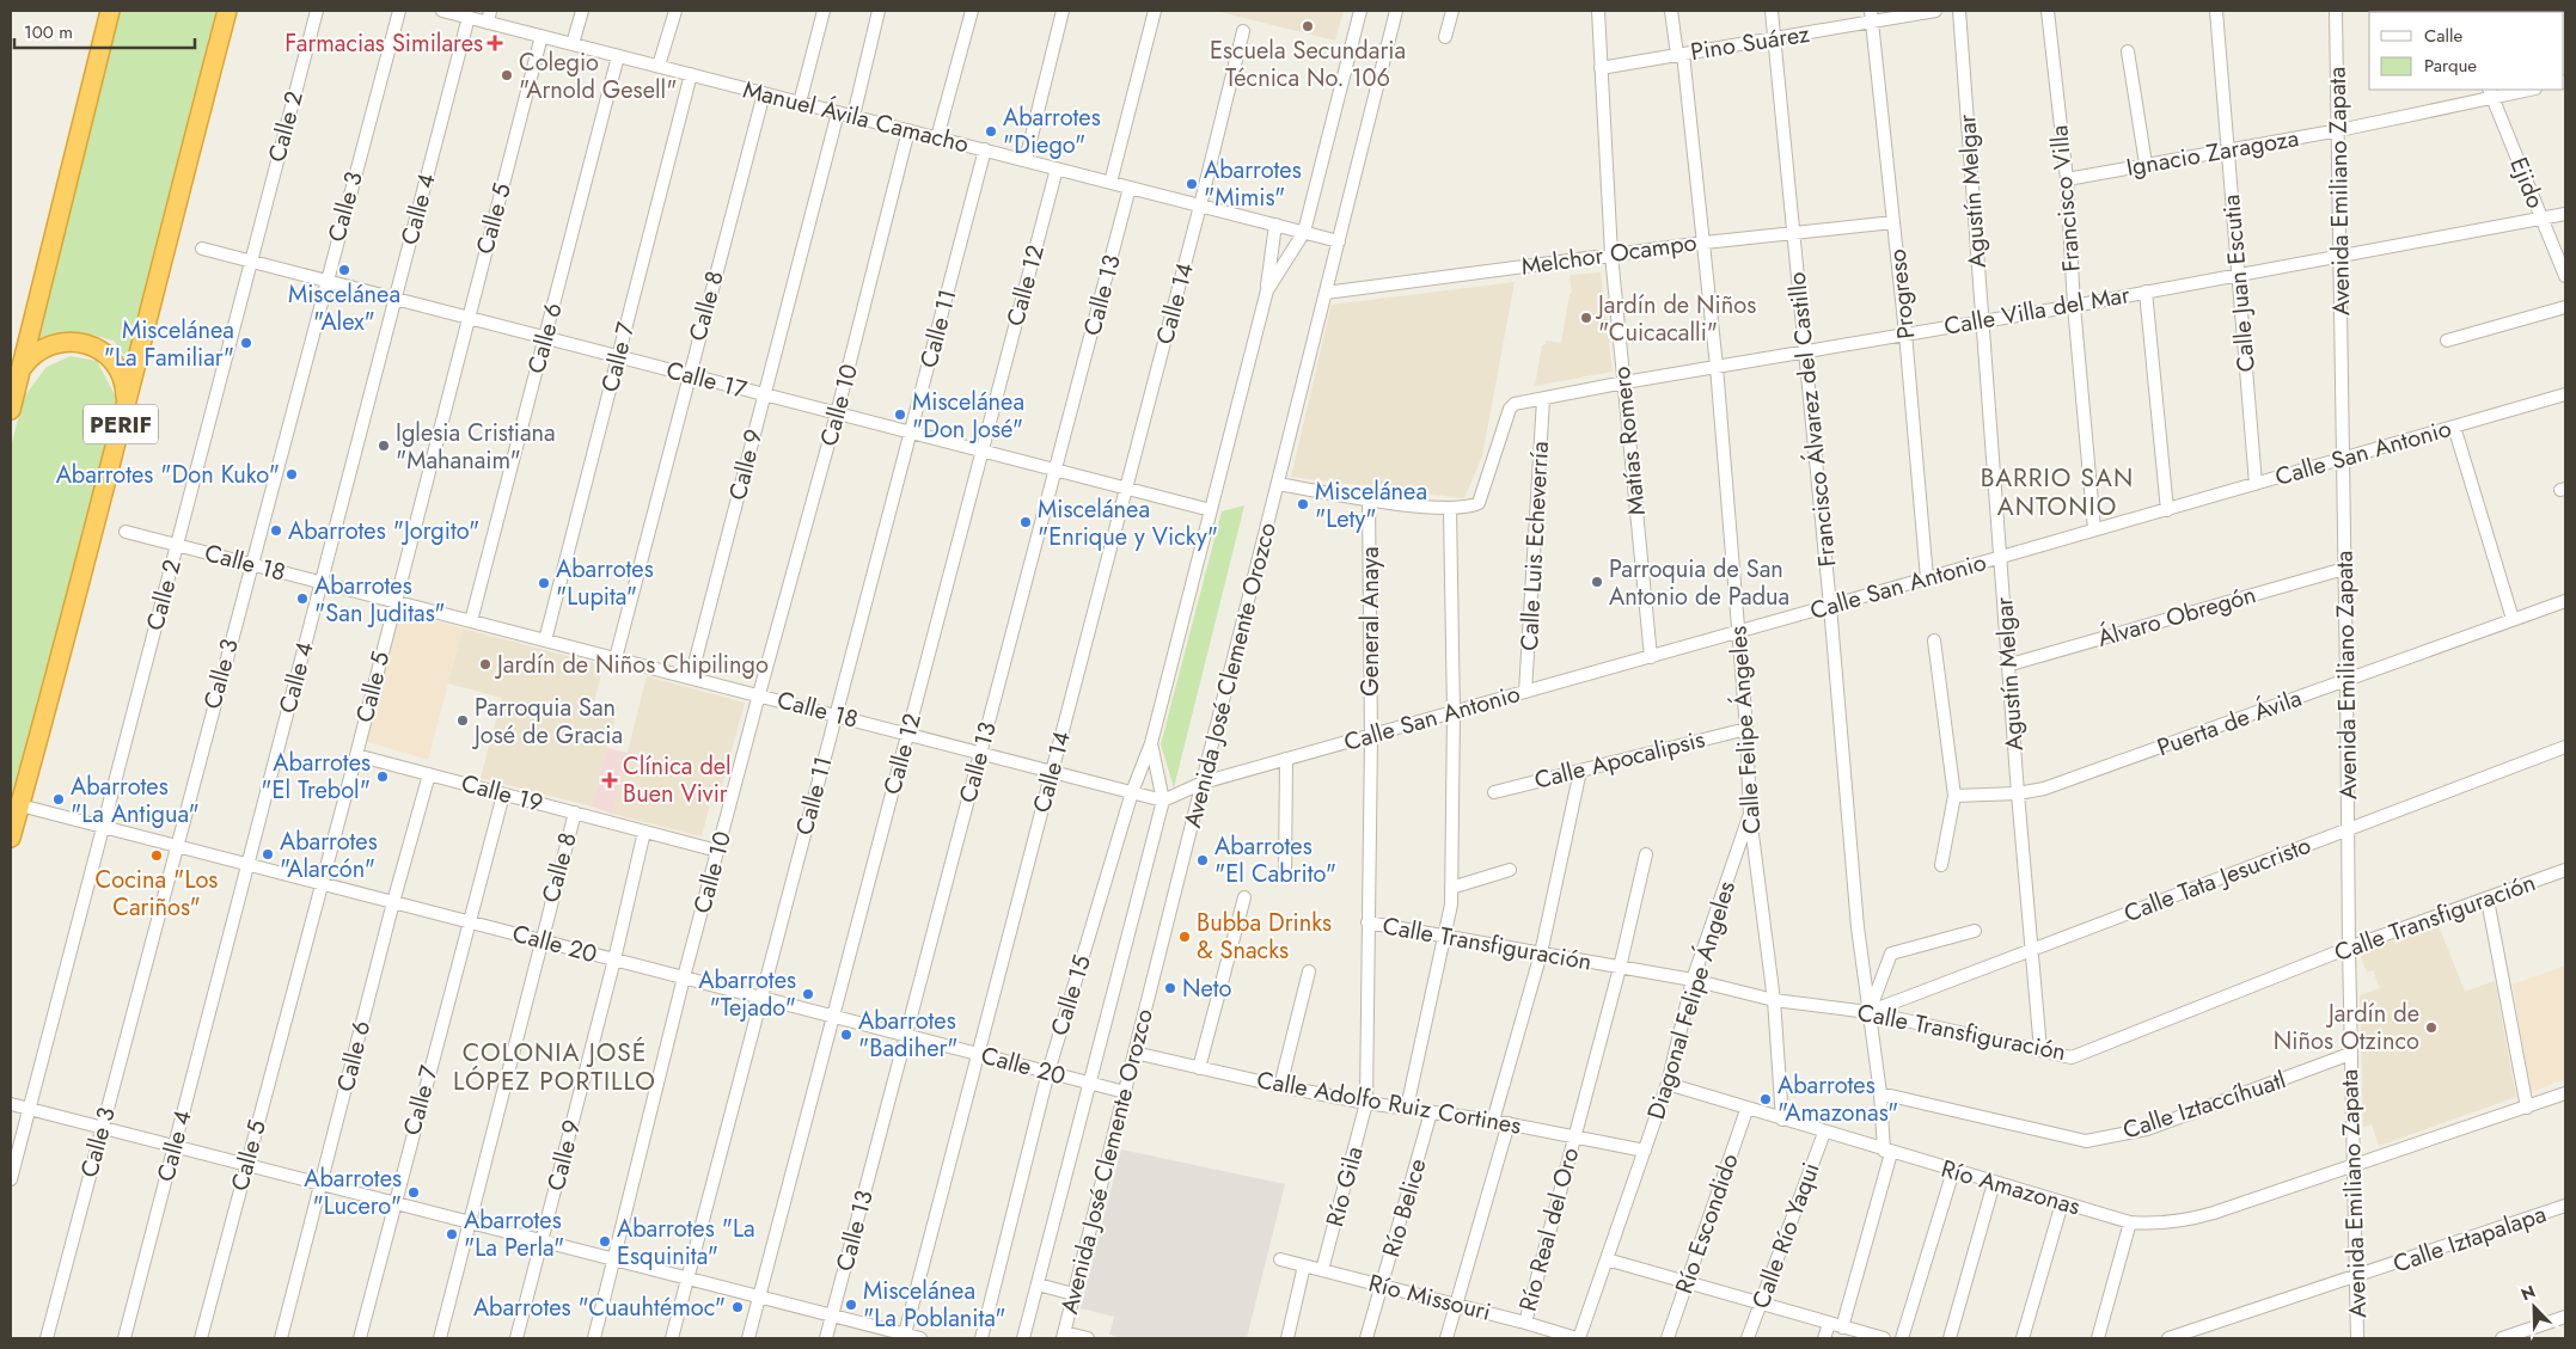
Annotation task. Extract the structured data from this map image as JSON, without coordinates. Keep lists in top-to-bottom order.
{
  "streets": {
    "highway": ["PERIF"],
    "street": [
      "Pino Suárez",
      "Manuel Ávila Camacho",
      "Calle 2",
      "Ignacio Zaragoza",
      "Ejido",
      "Agustín Melgar",
      "Avenida Emiliano Zapata",
      "Francisco Villa",
      "Calle 3",
      "Calle 4",
      "Calle 5",
      "Melchor Ocampo",
      "Calle Juan Escutia",
      "Calle 12",
      "Progreso",
      "Calle 13",
      "Calle 14",
      "Calle 8",
      "Calle Villa del Mar",
      "Calle 11",
      "Calle 6",
      "Calle 7",
      "Calle 17",
      "Calle 10",
      "Francisco Álvarez del Castillo",
      "Matías Romero",
      "Calle San Antonio",
      "Calle 9",
      "Calle Luis Echeverría",
      "Calle 18",
      "Álvaro Obregón",
      "General Anaya",
      "Avenida José Clemente Orozco",
      "Puerta de Ávila",
      "Calle Felipe Ángeles",
      "Calle Apocalipsis",
      "Calle 19",
      "Calle Tata Jesucristo",
      "Calle Transfiguración",
      "Calle 20",
      "Calle 15",
      "Diagonal Felipe Ángeles",
      "Calle Adolfo Ruiz Cortines",
      "Calle Iztaccíhuatl",
      "Río Gila",
      "Río Amazonas",
      "Río Belice",
      "Río Escondido",
      "Río Real del Oro",
      "Calle Río Yaqui",
      "Calle Iztapalapa",
      "Río Missouri"
    ]
  },
  "crossings": [
    ["Pino Suárez", "Progreso"],
    ["Pino Suárez", "Francisco Álvarez del Castillo"],
    ["Pino Suárez", "Matías Romero"],
    ["Pino Suárez", "Calle Felipe Ángeles"],
    ["Manuel Ávila Camacho", "Calle 4"],
    ["Manuel Ávila Camacho", "Calle 5"],
    ["Manuel Ávila Camacho", "Calle 12"],
    ["Manuel Ávila Camacho", "Calle 13"],
    ["Manuel Ávila Camacho", "Calle 14"],
    ["Manuel Ávila Camacho", "Calle 8"],
    ["Manuel Ávila Camacho", "Calle 11"],
    ["Manuel Ávila Camacho", "Calle 6"],
    ["Manuel Ávila Camacho", "Calle 7"],
    ["Manuel Ávila Camacho", "Calle 10"],
    ["Manuel Ávila Camacho", "Calle 9"],
    ["Manuel Ávila Camacho", "Avenida José Clemente Orozco"],
    ["Calle 2", "Calle 17"],
    ["Calle 2", "Calle 18"],
    ["Calle 2", "Calle 20"],
    ["Ignacio Zaragoza", "Ejido"],
    ["Ignacio Zaragoza", "Avenida Emiliano Zapata"],
    ["Ignacio Zaragoza", "Francisco Villa"],
    ["Ignacio Zaragoza", "Calle Juan Escutia"],
    ["Ejido", "Calle Villa del Mar"],
    ["Agustín Melgar", "Calle Villa del Mar"],
    ["Agustín Melgar", "Calle San Antonio"],
    ["Agustín Melgar", "Álvaro Obregón"],
    ["Agustín Melgar", "Puerta de Ávila"],
    ["Agustín Melgar", "Calle Tata Jesucristo"],
    ["Agustín Melgar", "Calle Transfiguración"],
    ["Avenida Emiliano Zapata", "Calle Villa del Mar"],
    ["Avenida Emiliano Zapata", "Calle San Antonio"],
    ["Avenida Emiliano Zapata", "Álvaro Obregón"],
    ["Avenida Emiliano Zapata", "Puerta de Ávila"],
    ["Avenida Emiliano Zapata", "Calle Tata Jesucristo"],
    ["Avenida Emiliano Zapata", "Calle Transfiguración"],
    ["Avenida Emiliano Zapata", "Calle Iztaccíhuatl"],
    ["Avenida Emiliano Zapata", "Río Amazonas"],
    ["Avenida Emiliano Zapata", "Calle Iztapalapa"],
    ["Francisco Villa", "Calle Villa del Mar"],
    ["Francisco Villa", "Calle San Antonio"],
    ["Calle 3", "Calle 17"],
    ["Calle 3", "Calle 18"],
    ["Calle 3", "Calle 20"],
    ["Calle 4", "Calle 17"],
    ["Calle 4", "Calle 18"],
    ["Calle 4", "Calle 20"],
    ["Calle 5", "Calle 17"],
    ["Calle 5", "Calle 18"],
    ["Calle 5", "Calle 19"],
    ["Calle 5", "Calle 20"],
    ["Melchor Ocampo", "Progreso"],
    ["Melchor Ocampo", "Francisco Álvarez del Castillo"],
    ["Melchor Ocampo", "Matías Romero"],
    ["Melchor Ocampo", "Avenida José Clemente Orozco"],
    ["Melchor Ocampo", "Calle Felipe Ángeles"],
    ["Calle Juan Escutia", "Calle Villa del Mar"],
    ["Calle Juan Escutia", "Calle San Antonio"],
    ["Calle 12", "Calle 17"],
    ["Calle 12", "Calle 18"],
    ["Calle 12", "Calle 20"],
    ["Progreso", "Calle Villa del Mar"],
    ["Progreso", "Calle San Antonio"],
    ["Calle 13", "Calle 17"],
    ["Calle 13", "Calle 18"],
    ["Calle 13", "Calle 20"],
    ["Calle 14", "Calle 17"],
    ["Calle 14", "Calle 18"],
    ["Calle 14", "Calle 20"],
    ["Calle 8", "Calle 17"],
    ["Calle 8", "Calle 18"],
    ["Calle 8", "Calle 19"],
    ["Calle 8", "Calle 20"],
    ["Calle Villa del Mar", "Francisco Álvarez del Castillo"],
    ["Calle Villa del Mar", "Matías Romero"],
    ["Calle Villa del Mar", "Calle Luis Echeverría"],
    ["Calle Villa del Mar", "Calle Felipe Ángeles"],
    ["Calle 11", "Calle 17"],
    ["Calle 11", "Calle 18"],
    ["Calle 11", "Calle 20"],
    ["Calle 6", "Calle 17"],
    ["Calle 6", "Calle 18"],
    ["Calle 6", "Calle 19"],
    ["Calle 6", "Calle 20"],
    ["Calle 7", "Calle 17"],
    ["Calle 7", "Calle 18"],
    ["Calle 7", "Calle 19"],
    ["Calle 7", "Calle 20"],
    ["Calle 17", "Calle 10"],
    ["Calle 17", "Calle 9"],
    ["Calle 17", "Avenida José Clemente Orozco"],
    ["Calle 10", "Calle 18"],
    ["Calle 10", "Calle 19"],
    ["Calle 10", "Calle 20"],
    ["Francisco Álvarez del Castillo", "Calle San Antonio"],
    ["Francisco Álvarez del Castillo", "Calle Tata Jesucristo"],
    ["Francisco Álvarez del Castillo", "Calle Transfiguración"],
    ["Francisco Álvarez del Castillo", "Calle Iztaccíhuatl"],
    ["Francisco Álvarez del Castillo", "Río Amazonas"],
    ["PERIF", "Calle 20"],
    ["Matías Romero", "Calle San Antonio"],
    ["Calle San Antonio", "Calle Luis Echeverría"],
    ["Calle San Antonio", "Calle 18"],
    ["Calle San Antonio", "General Anaya"],
    ["Calle San Antonio", "Avenida José Clemente Orozco"],
    ["Calle San Antonio", "Calle Felipe Ángeles"],
    ["Calle 9", "Calle 18"],
    ["Calle 9", "Calle 19"],
    ["Calle 9", "Calle 20"],
    ["Calle 18", "Avenida José Clemente Orozco"],
    ["Calle 18", "Calle 15"],
    ["General Anaya", "Calle Transfiguración"],
    ["General Anaya", "Calle Adolfo Ruiz Cortines"],
    ["General Anaya", "Río Gila"],
    ["Avenida José Clemente Orozco", "Calle 20"],
    ["Avenida José Clemente Orozco", "Calle 15"],
    ["Avenida José Clemente Orozco", "Calle Adolfo Ruiz Cortines"],
    ["Calle Felipe Ángeles", "Calle Apocalipsis"],
    ["Calle Felipe Ángeles", "Calle Transfiguración"],
    ["Calle Felipe Ángeles", "Diagonal Felipe Ángeles"],
    ["Calle Felipe Ángeles", "Río Amazonas"],
    ["Calle Tata Jesucristo", "Calle Transfiguración"],
    ["Calle Transfiguración", "Diagonal Felipe Ángeles"],
    ["Calle Transfiguración", "Río Real del Oro"],
    ["Calle 20", "Calle 15"],
    ["Diagonal Felipe Ángeles", "Calle Adolfo Ruiz Cortines"],
    ["Diagonal Felipe Ángeles", "Río Amazonas"],
    ["Diagonal Felipe Ángeles", "Río Missouri"],
    ["Calle Adolfo Ruiz Cortines", "Río Gila"],
    ["Calle Adolfo Ruiz Cortines", "Río Belice"],
    ["Calle Adolfo Ruiz Cortines", "Río Real del Oro"],
    ["Río Gila", "Río Missouri"],
    ["Río Amazonas", "Río Escondido"],
    ["Río Amazonas", "Calle Río Yaqui"],
    ["Río Belice", "Río Missouri"],
    ["Río Real del Oro", "Río Missouri"]
  ],
  "districts": ["BARRIO SAN ANTONIO", "COLONIA JOSÉ LÓPEZ PORTILLO"],
  "places": {
    "other": [
      "Escuela Secundaria Técnica No. 106",
      "Colegio \"Arnold Gesell\"",
      "Abarrotes \"Diego\"",
      "Abarrotes \"Mimis\"",
      "Miscelánea \"Alex\"",
      "Jardín de Niños \"Cuicacalli\"",
      "Miscelánea \"La Familiar\"",
      "Miscelánea \"Don José\"",
      "Iglesia Cristiana \"Mahanaim\"",
      "Abarrotes \"Don Kuko\"",
      "Miscelánea \"Lety\"",
      "Miscelánea \"Enrique y Vicky\"",
      "Abarrotes \"Jorgito\"",
      "Parroquia de San Antonio de Padua",
      "Abarrotes \"Lupita\"",
      "Abarrotes \"San Juditas\"",
      "Jardín de Niños Chipilingo",
      "Parroquia San José de Gracia",
      "Abarrotes \"El Trebol\"",
      "Abarrotes \"La Antigua\"",
      "Abarrotes \"Alarcón\"",
      "Cocina \"Los Cariños\"",
      "Abarrotes \"El Cabrito\"",
      "Bubba Drinks & Snacks",
      "Neto",
      "Abarrotes \"Tejado\"",
      "Jardín de Niños Otzinco",
      "Abarrotes \"Badiher\"",
      "Abarrotes \"Amazonas\"",
      "Abarrotes \"Lucero\"",
      "Abarrotes \"La Perla\"",
      "Abarrotes \"La Esquinita\"",
      "Miscelánea \"La Poblanita\"",
      "Abarrotes \"Cuauhtémoc\""
    ],
    "health": ["Farmacias Similares", "Clínica del Buen Vivir"]
  },
  "legend": ["Calle", "Parque"],
  "scale_bar": "100 m",
  "north": "top left"
}
